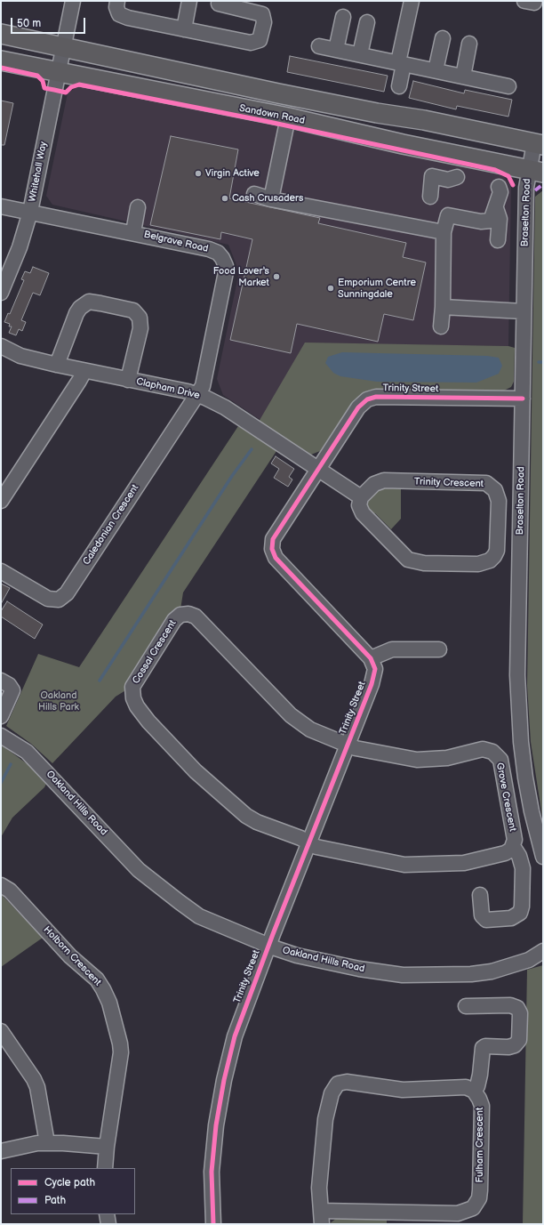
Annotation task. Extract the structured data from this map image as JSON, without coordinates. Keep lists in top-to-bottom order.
{
  "streets": {
    "main road": ["Sandown Road"],
    "street": [
      "Whitehall Way",
      "Braselton Road",
      "Belgrave Road",
      "Clapham Drive",
      "Trinity Street",
      "Trinity Crescent",
      "Caledonian Crescent",
      "Cossal Crescent",
      "Grove Crescent",
      "Oakland Hills Road",
      "Holborn Crescent",
      "Fulham Crescent"
    ]
  },
  "crossings": [
    ["Sandown Road", "Whitehall Way"],
    ["Sandown Road", "Braselton Road"],
    ["Whitehall Way", "Belgrave Road"],
    ["Braselton Road", "Trinity Street"],
    ["Belgrave Road", "Clapham Drive"],
    ["Belgrave Road", "Caledonian Crescent"],
    ["Clapham Drive", "Trinity Street"],
    ["Clapham Drive", "Caledonian Crescent"],
    ["Trinity Street", "Cossal Crescent"],
    ["Trinity Street", "Grove Crescent"],
    ["Trinity Street", "Oakland Hills Road"],
    ["Cossal Crescent", "Grove Crescent"]
  ],
  "parks": ["Oakland Hills Park"],
  "places": [
    "Virgin Active",
    "Cash Crusaders",
    "Food Lover's Market",
    "Emporium Centre Sunningdale"
  ],
  "legend": ["Cycle path", "Path"],
  "scale_bar": "50 m"
}
